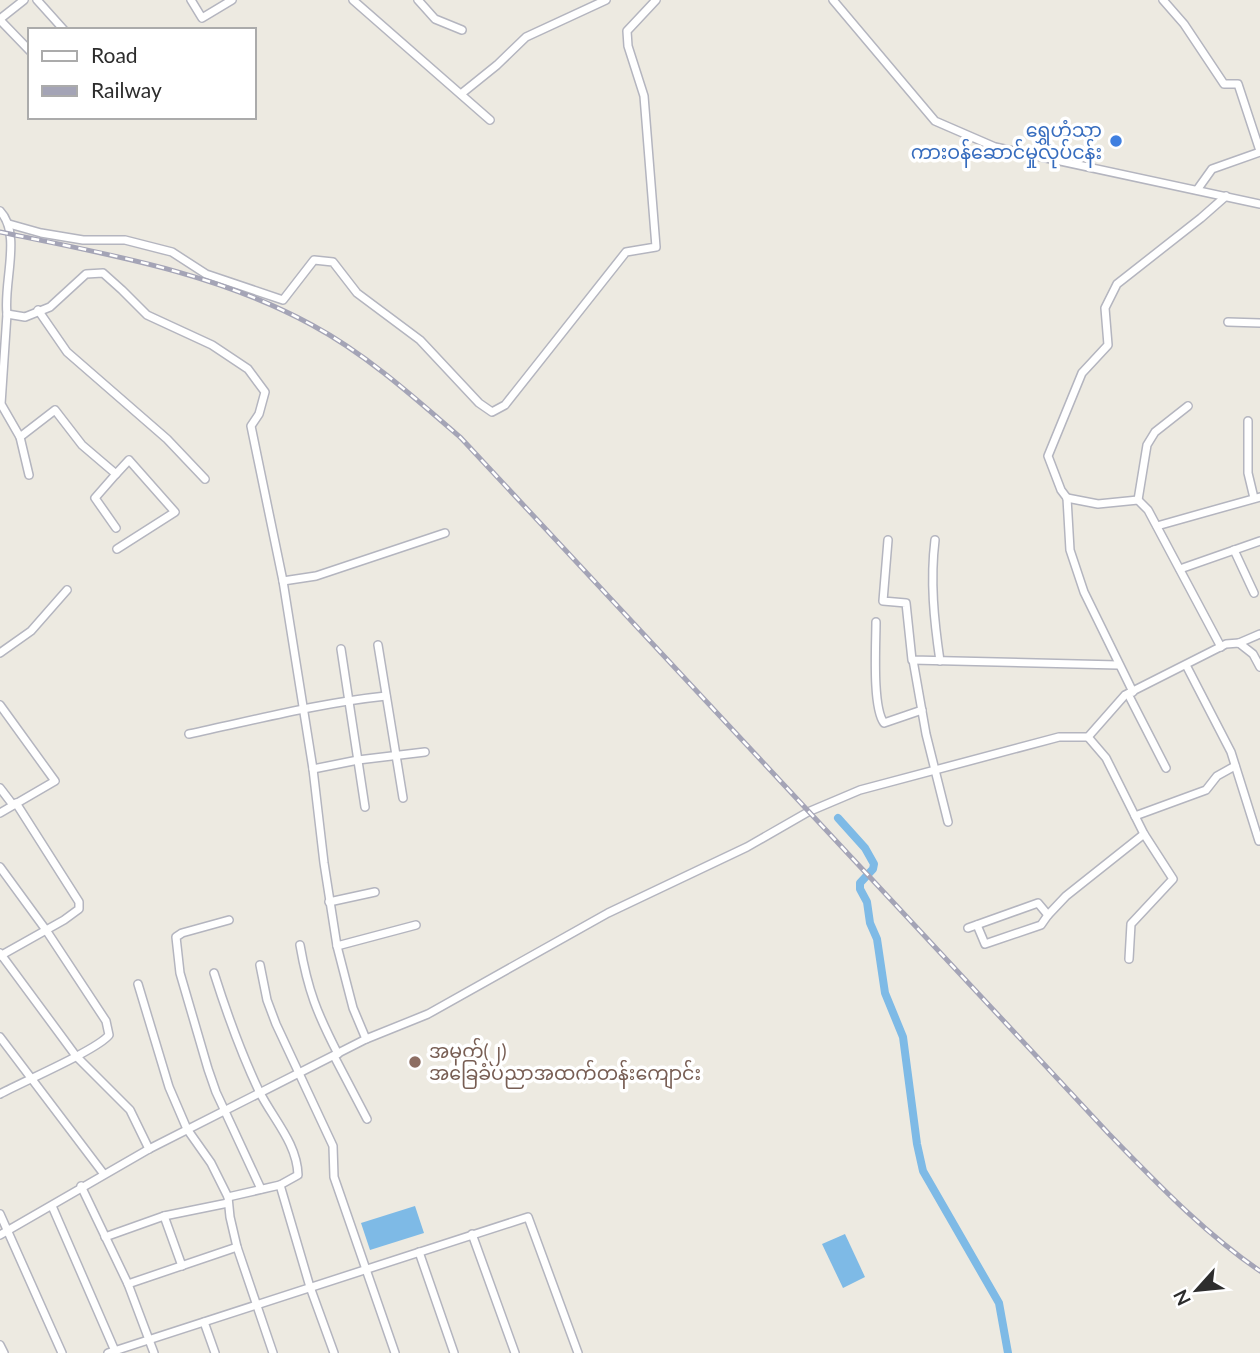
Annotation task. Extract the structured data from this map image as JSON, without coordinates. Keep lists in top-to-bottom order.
{
  "places": ["ရွှေဟံသာ ကားဝန်ဆောင်မှုလုပ်ငန်း", "အမှတ်(၂) အခြေခံပညာအထက်တန်းကျောင်း"],
  "legend": ["Road", "Railway"],
  "north": "bottom left"
}
